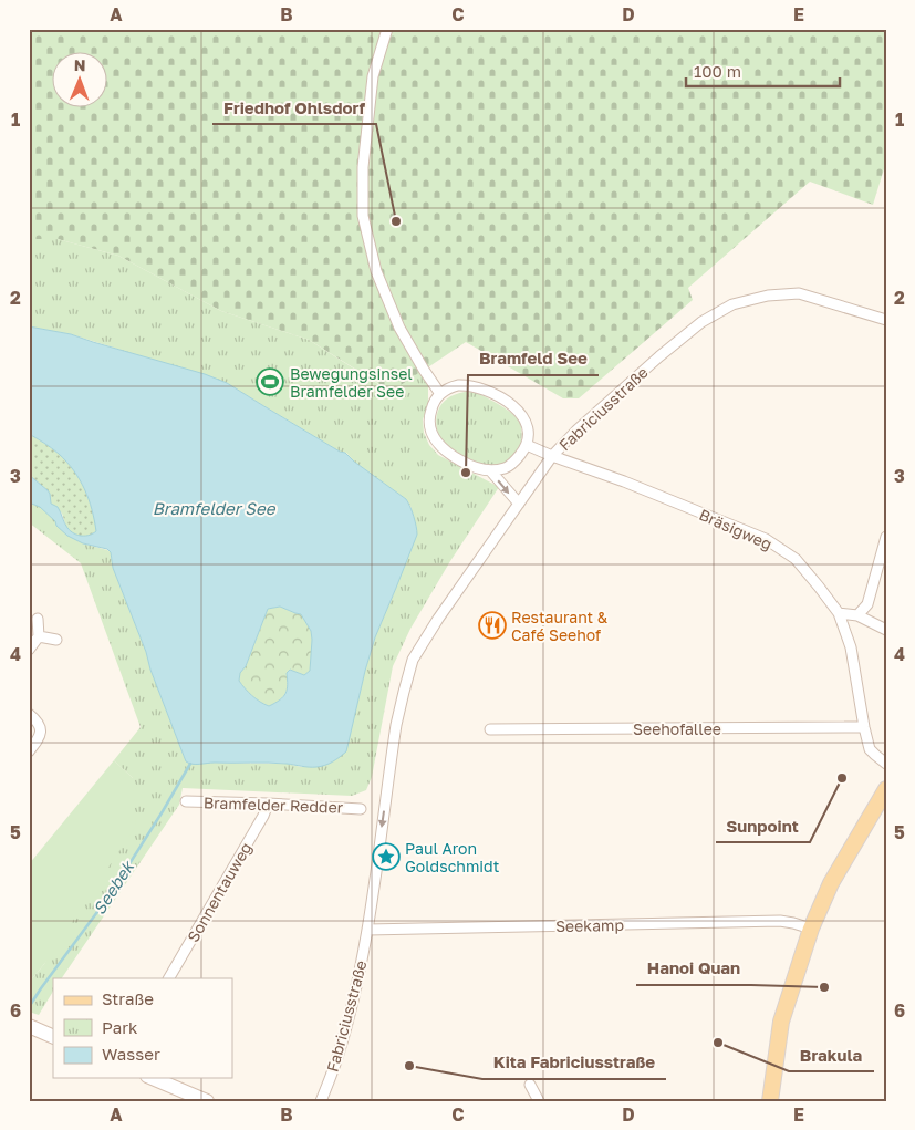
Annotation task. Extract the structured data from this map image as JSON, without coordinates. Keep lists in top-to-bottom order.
{
  "streets": {
    "street": [
      "Fabriciusstraße",
      "Bräsigweg",
      "Seehofallee",
      "Bramfelder Redder",
      "Sonnentauweg",
      "Seekamp"
    ]
  },
  "crossings": [
    ["Fabriciusstraße", "Bräsigweg"],
    ["Fabriciusstraße", "Seekamp"],
    ["Bräsigweg", "Seehofallee"],
    ["Bramfelder Redder", "Sonnentauweg"]
  ],
  "one_way": ["Fabriciusstraße"],
  "water": ["Bramfelder See", "Seebek"],
  "places": {
    "other": [
      "Friedhof Ohlsdorf",
      "Bramfeld See",
      "Sunpoint",
      "Hanoi Quan",
      "Brakula",
      "Kita Fabriciusstraße"
    ],
    "sports": ["Bewegungsinsel Bramfelder See"],
    "restaurant": ["Restaurant & Café Seehof"],
    "place": ["Paul Aron Goldschmidt"]
  },
  "legend": ["Straße", "Park", "Wasser"],
  "scale_bar": "100 m",
  "north": "top",
  "grid": {
    "columns": [
      "A",
      "B",
      "C",
      "D",
      "E"
    ],
    "rows": [
      "1",
      "2",
      "3",
      "4",
      "5",
      "6"
    ]
  }
}
